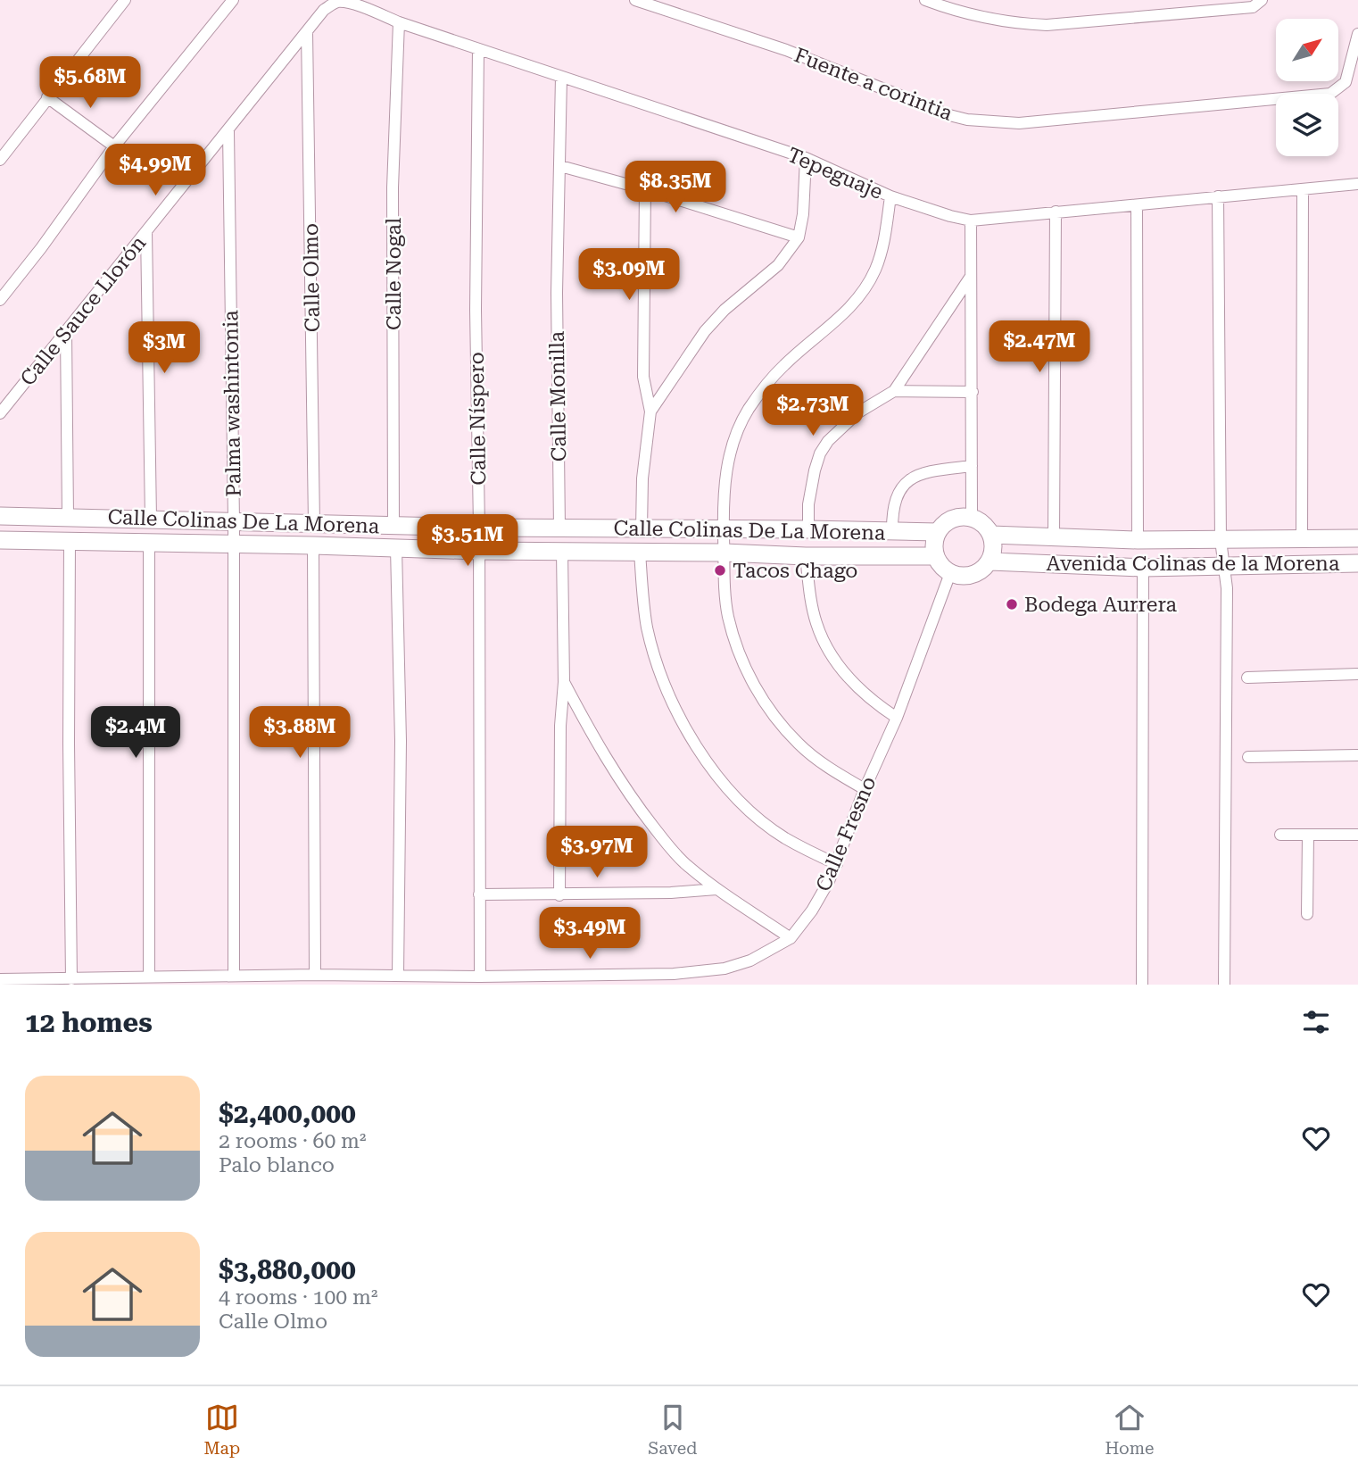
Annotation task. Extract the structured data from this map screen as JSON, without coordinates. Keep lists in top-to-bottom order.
{
  "streets": {
    "street": [
      "Fuente a corintia",
      "Tepeguaje",
      "Calle Nogal",
      "Calle Olmo",
      "Calle Sauce Llorón",
      "Calle Monilla",
      "Palma washintonia",
      "Calle Níspero",
      "Calle Colinas De La Morena",
      "Avenida Colinas de la Morena",
      "Calle Fresno"
    ]
  },
  "crossings": [
    ["Tepeguaje", "Calle Nogal"],
    ["Tepeguaje", "Calle Sauce Llorón"],
    ["Tepeguaje", "Calle Monilla"],
    ["Tepeguaje", "Calle Níspero"],
    ["Calle Nogal", "Calle Colinas De La Morena"],
    ["Calle Olmo", "Calle Sauce Llorón"],
    ["Calle Olmo", "Calle Colinas De La Morena"],
    ["Calle Sauce Llorón", "Palma washintonia"],
    ["Calle Monilla", "Calle Colinas De La Morena"],
    ["Palma washintonia", "Calle Colinas De La Morena"],
    ["Palma washintonia", "Calle Fresno"],
    ["Calle Níspero", "Calle Colinas De La Morena"],
    ["Calle Níspero", "Calle Fresno"],
    ["Calle Colinas De La Morena", "Avenida Colinas de la Morena"],
    ["Calle Colinas De La Morena", "Calle Fresno"],
    ["Avenida Colinas de la Morena", "Calle Fresno"]
  ],
  "places": ["Tacos Chago", "Bodega Aurrera"],
  "north": "top right",
  "page": {
    "price": [
      "$5.68M",
      "$4.99M",
      "$8.35M",
      "$3.09M",
      "$2.47M",
      "$3M",
      "$2.73M",
      "$3.51M",
      "$2.4M",
      "$3.88M",
      "$3.97M",
      "$3.49M"
    ],
    "heading": "12 homes",
    "list": [
      {
        "name": "$2,400,000",
        "note": "2 rooms · 60 m² · Palo blanco"
      },
      {
        "name": "$3,880,000",
        "note": "4 rooms · 100 m² · Calle Olmo"
      }
    ],
    "tabs": ["Map", "Saved", "Home"]
  }
}
